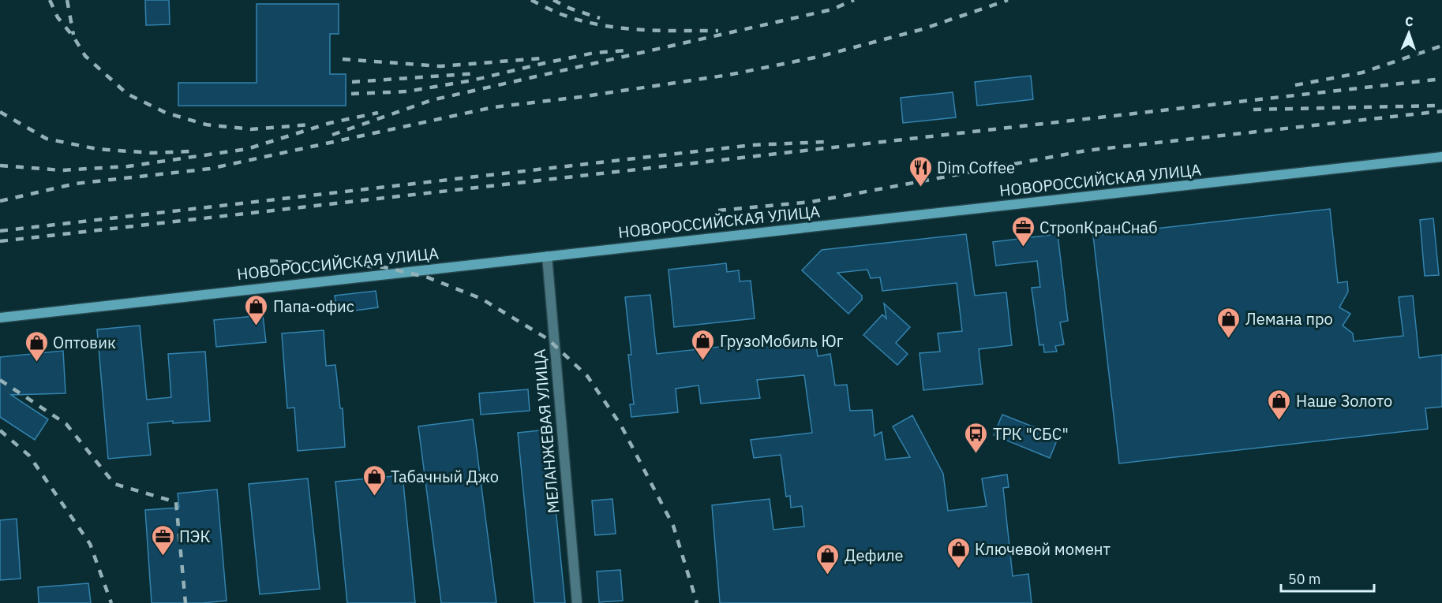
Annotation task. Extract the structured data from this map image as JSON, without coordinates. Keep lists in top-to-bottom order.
{
  "streets": {
    "main road": ["НОВОРОССИЙСКАЯ УЛИЦА"],
    "street": ["МЕЛАНЖЕВАЯ УЛИЦА"]
  },
  "crossings": [
    ["НОВОРОССИЙСКАЯ УЛИЦА", "МЕЛАНЖЕВАЯ УЛИЦА"]
  ],
  "places": {
    "restaurant": ["Dim Coffee"],
    "office": ["СтропКранСнаб", "ПЭК"],
    "shop": [
      "Папа-офис",
      "Лемана про",
      "ГрузоМобиль Юг",
      "Оптовик",
      "Наше Золото",
      "Табачный Джо",
      "Ключевой момент",
      "Дефиле"
    ],
    "bus stop": ["ТРК \"СБС\""]
  },
  "scale_bar": "50 m",
  "north": "top"
}
